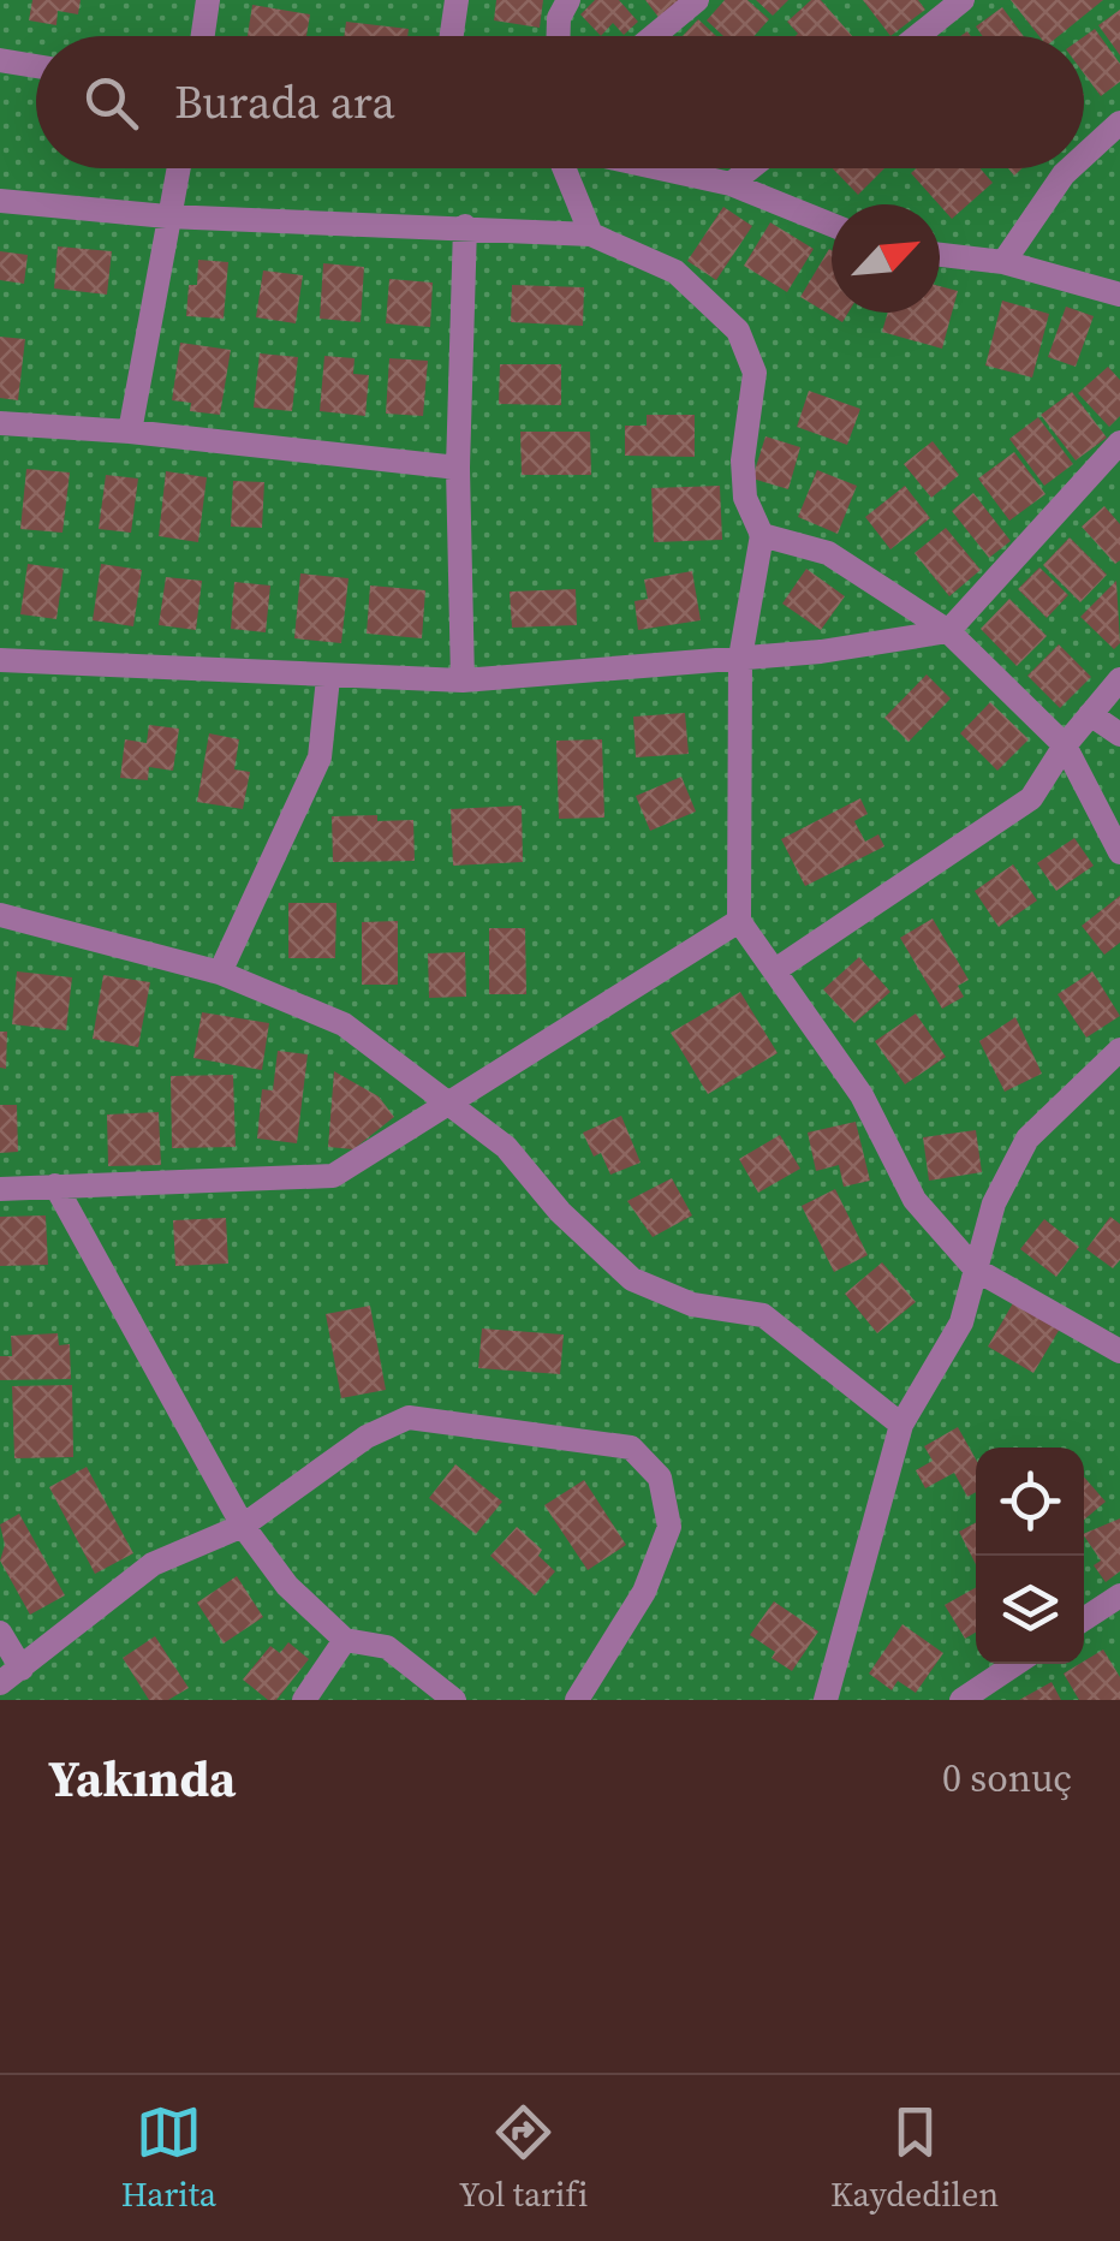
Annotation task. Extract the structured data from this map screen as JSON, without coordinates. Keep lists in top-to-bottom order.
{
  "north": "top right",
  "page": {
    "search": "Burada ara",
    "heading": ["Yakında", "0 sonuç"],
    "nav": ["Harita", "Yol tarifi", "Kaydedilen"]
  }
}
